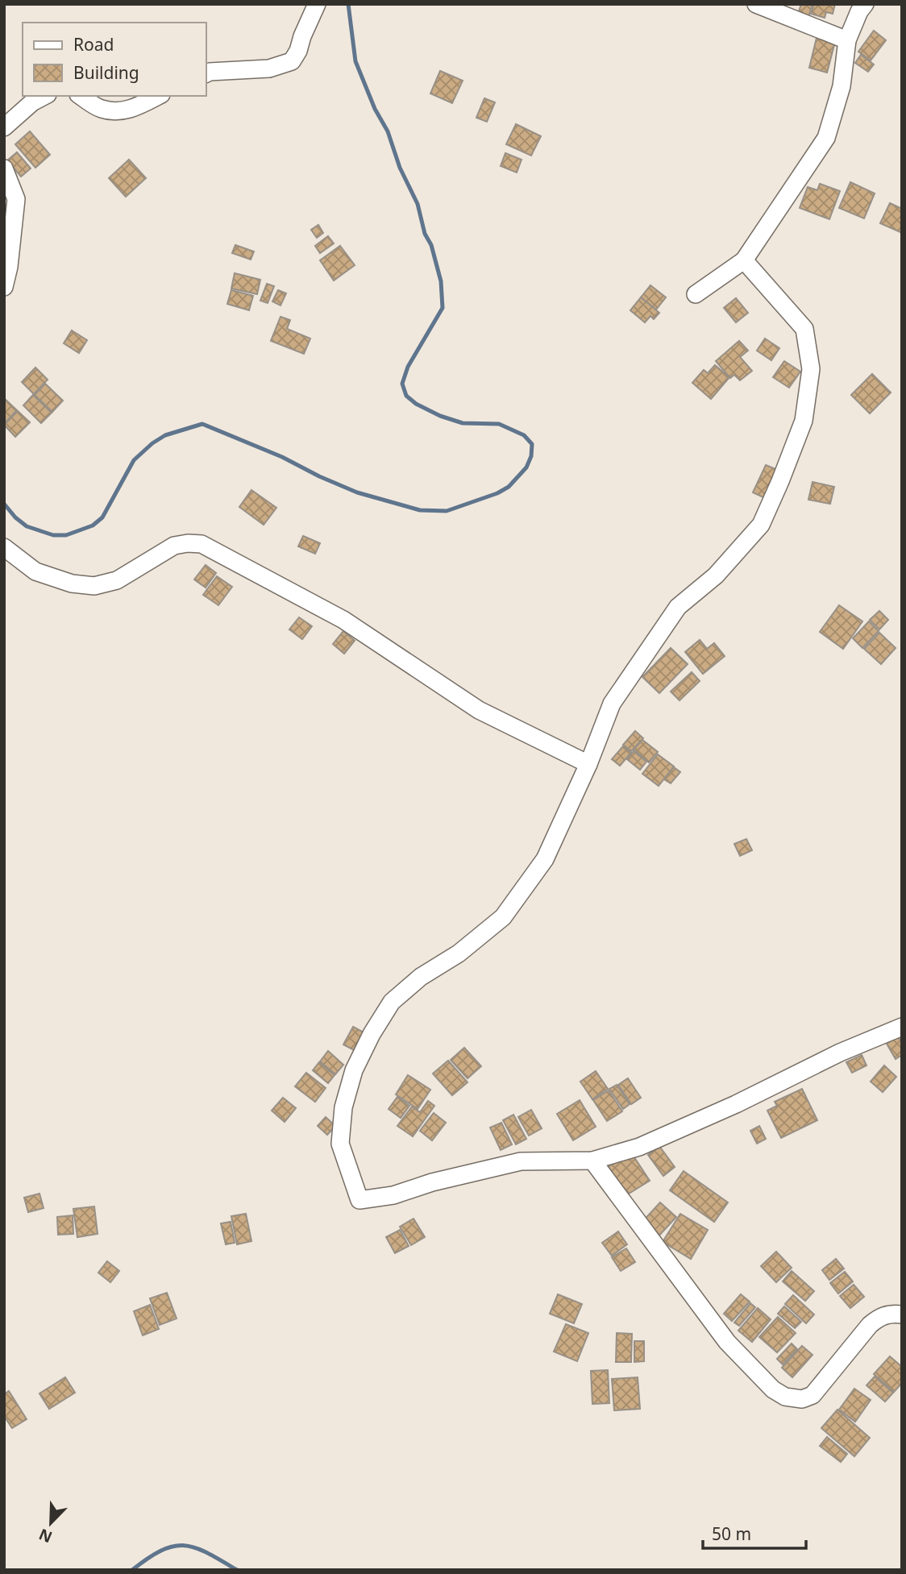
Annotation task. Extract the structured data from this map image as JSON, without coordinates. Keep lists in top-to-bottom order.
{
  "legend": ["Road", "Building"],
  "scale_bar": "50 m",
  "north": "bottom left"
}
